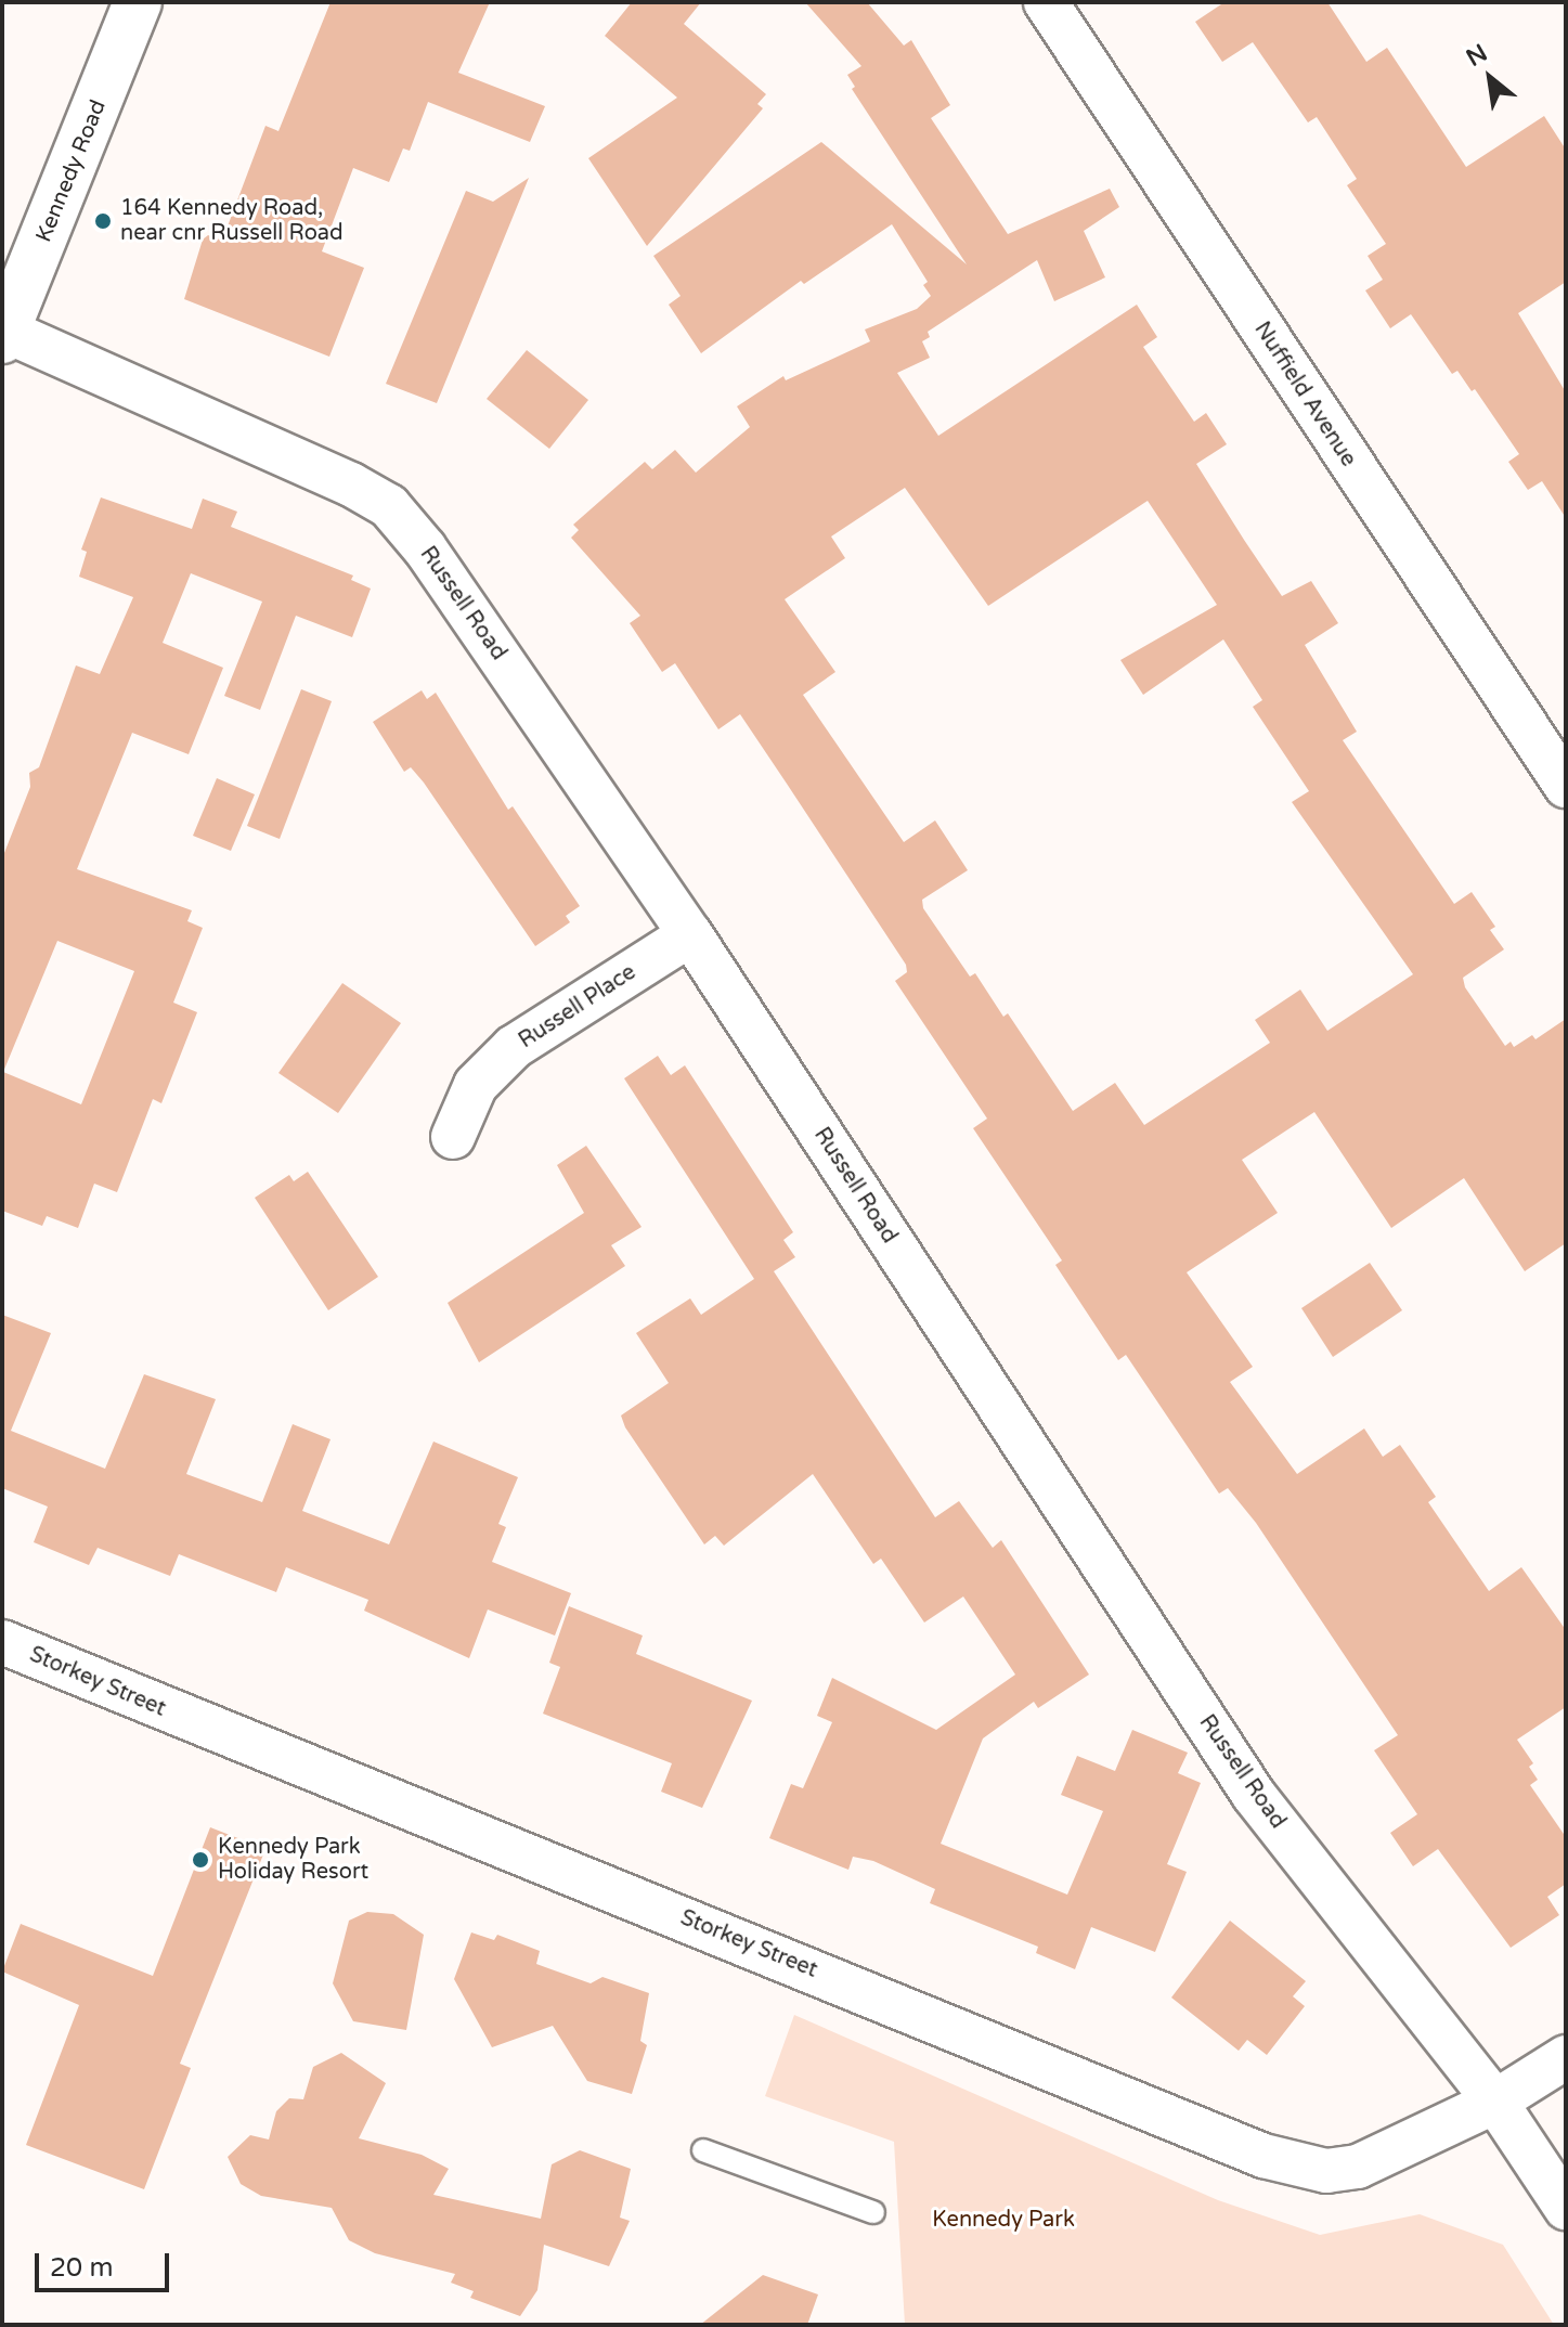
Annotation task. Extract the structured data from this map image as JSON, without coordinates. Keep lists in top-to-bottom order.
{
  "streets": {
    "main road": ["Kennedy Road"],
    "street": [
      "Nuffield Avenue",
      "Russell Road",
      "Russell Place",
      "Storkey Street"
    ]
  },
  "crossings": [
    ["Kennedy Road", "Russell Road"],
    ["Russell Road", "Russell Place"],
    ["Russell Road", "Storkey Street"]
  ],
  "parks": ["Kennedy Park"],
  "places": ["164 Kennedy Road, near cnr Russell Road", "Kennedy Park Holiday Resort"],
  "scale_bar": "20 m",
  "north": "top left"
}
